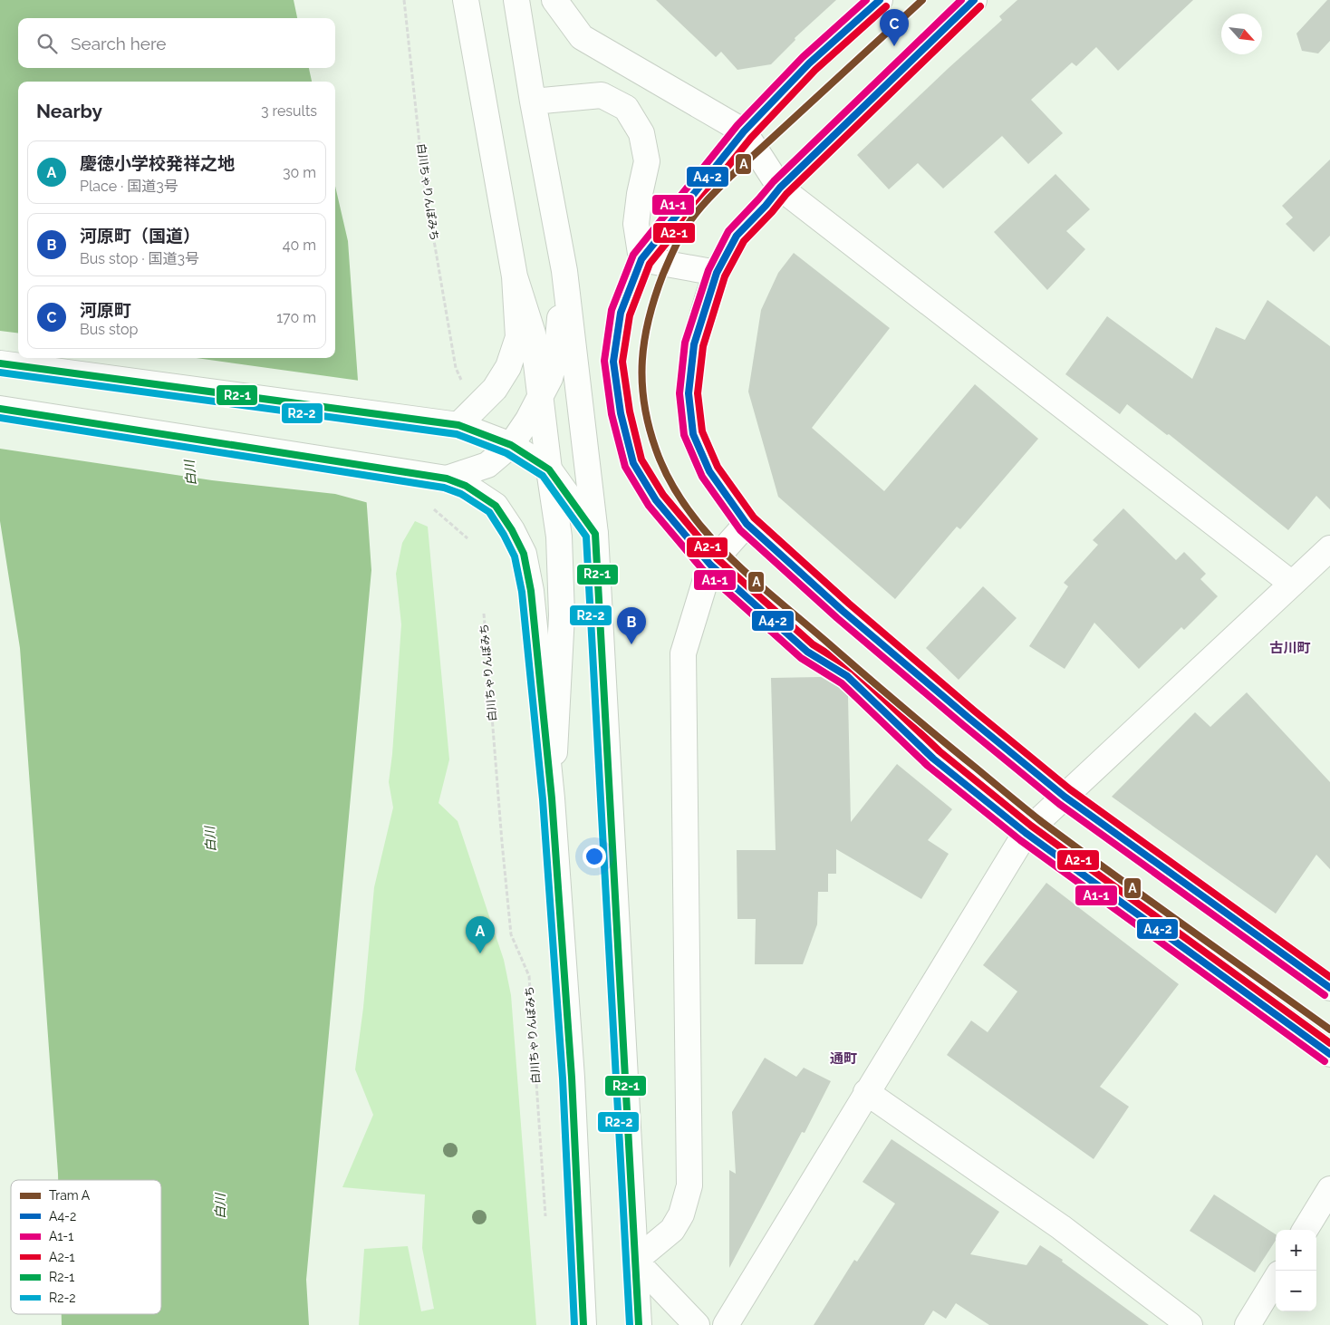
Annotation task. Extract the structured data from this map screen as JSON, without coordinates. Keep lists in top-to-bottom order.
{
  "streets": {
    "path": ["白川ちゃりんぽみち"]
  },
  "districts": ["古川町", "通町"],
  "water": ["白川"],
  "lines": [
    "tram line A",
    "transit line A4-2",
    "transit line A1-1",
    "transit line A2-1",
    "transit line R2-1",
    "transit line R2-2"
  ],
  "legend": [
    "Tram A",
    "A4-2",
    "A1-1",
    "A2-1",
    "R2-1",
    "R2-2"
  ],
  "north": "bottom right",
  "page": {
    "pins": ["C", "B", "A"],
    "search": "Search here",
    "heading": ["Nearby", "3 results"],
    "list": [
      {
        "mark": "A",
        "name": "慶徳小学校発祥之地",
        "note": "Place · 国道3号",
        "value": "30 m"
      },
      {
        "mark": "B",
        "name": "河原町（国道）",
        "note": "Bus stop · 国道3号",
        "value": "40 m"
      },
      {
        "mark": "C",
        "name": "河原町",
        "note": "Bus stop",
        "value": "170 m"
      }
    ],
    "map_buttons": ["+", "−"]
  }
}
